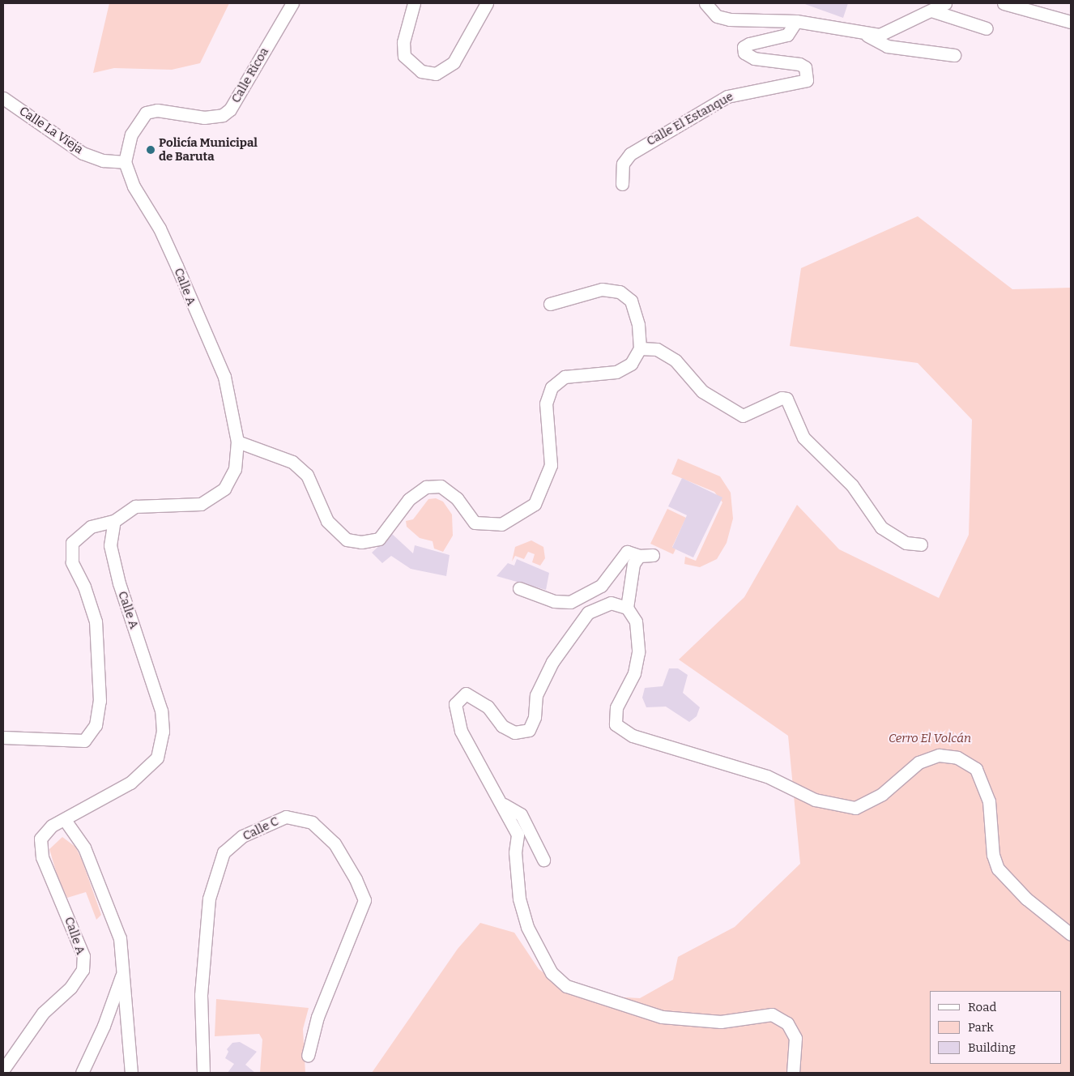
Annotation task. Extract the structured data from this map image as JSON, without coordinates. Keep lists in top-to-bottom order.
{
  "streets": {
    "street": [
      "Calle Ricoa",
      "Calle El Estanque",
      "Calle La Vieja",
      "Calle A",
      "Calle C"
    ]
  },
  "crossings": [
    ["Calle Ricoa", "Calle La Vieja"],
    ["Calle Ricoa", "Calle A"],
    ["Calle La Vieja", "Calle A"]
  ],
  "parks": ["Cerro El Volcán"],
  "places": ["Policía Municipal de Baruta"],
  "legend": ["Road", "Park", "Building"]
}
